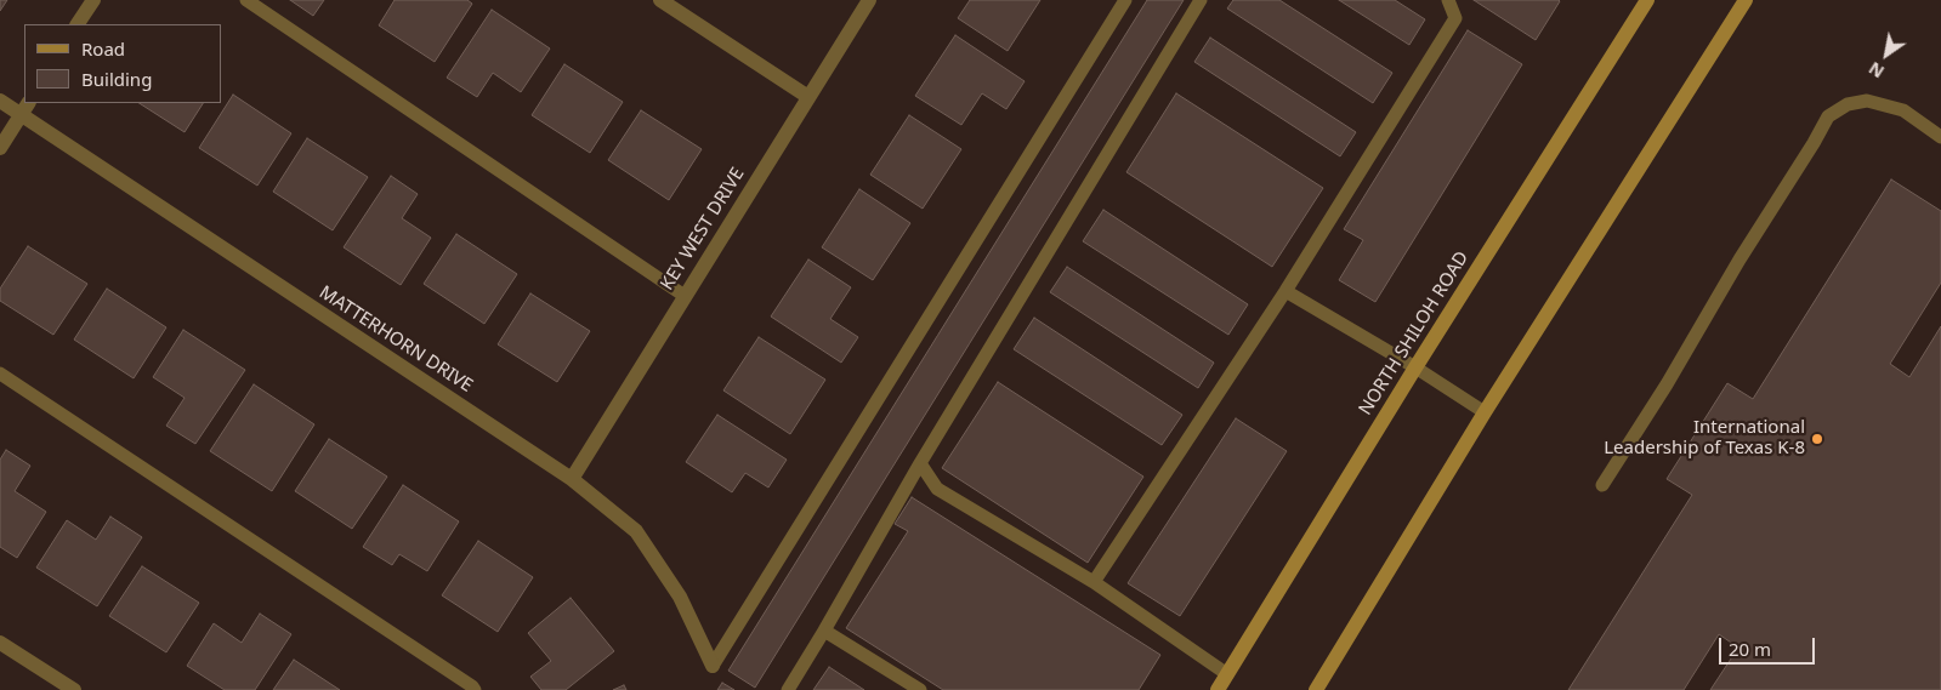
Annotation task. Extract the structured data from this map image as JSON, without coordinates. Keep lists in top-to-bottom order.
{
  "streets": {
    "main road": ["NORTH SHILOH ROAD"],
    "street": ["KEY WEST DRIVE", "MATTERHORN DRIVE"]
  },
  "crossings": [
    ["KEY WEST DRIVE", "MATTERHORN DRIVE"]
  ],
  "places": ["International Leadership of Texas K-8"],
  "legend": ["Road", "Building"],
  "scale_bar": "20 m",
  "north": "bottom left"
}
